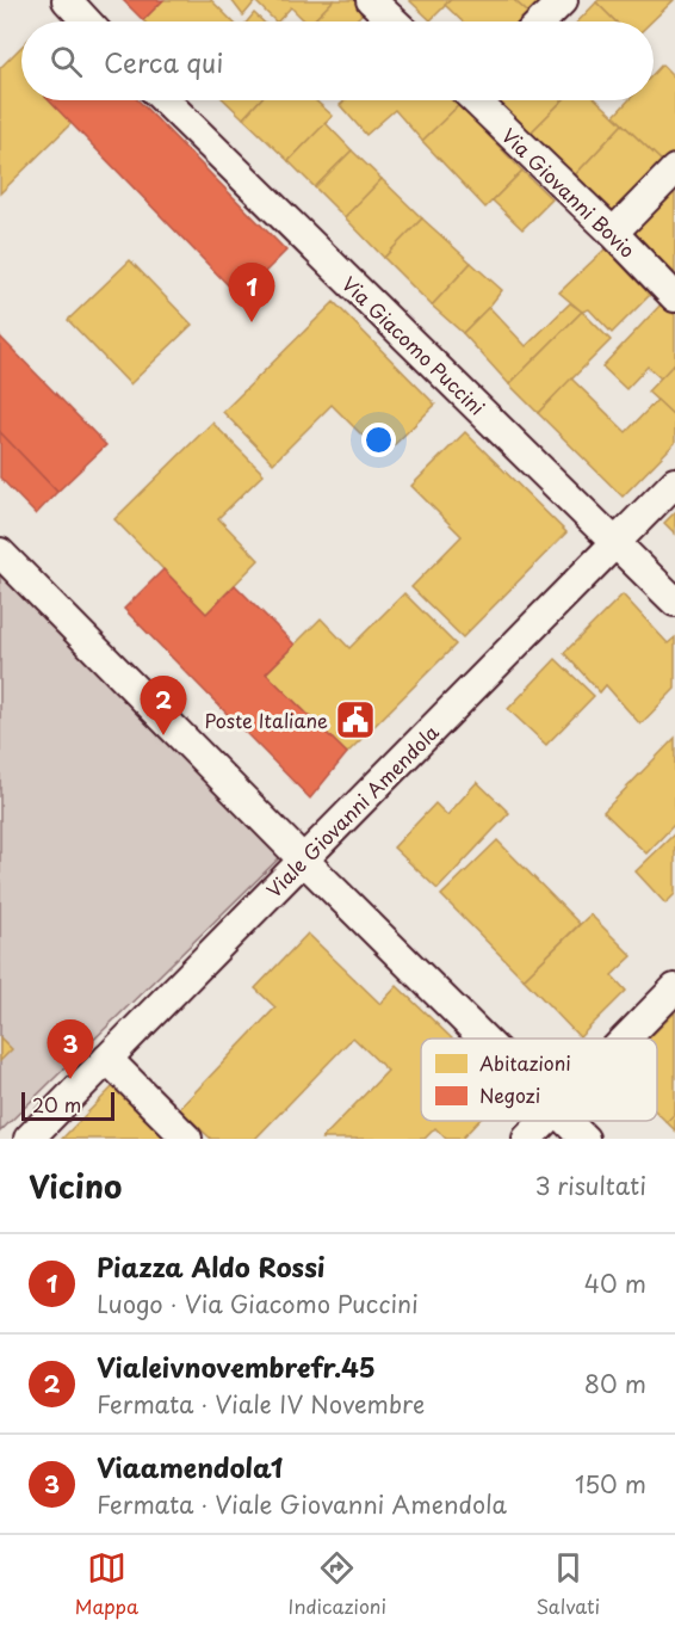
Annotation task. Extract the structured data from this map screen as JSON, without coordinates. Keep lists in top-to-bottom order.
{
  "streets": {
    "street": ["Via Giovanni Bovio", "Via Giacomo Puccini", "Viale Giovanni Amendola"]
  },
  "crossings": [
    ["Via Giacomo Puccini", "Viale Giovanni Amendola"]
  ],
  "places": {
    "public building": ["Poste Italiane"]
  },
  "legend": ["Abitazioni", "Negozi"],
  "scale_bar": "20 m",
  "page": {
    "search": "Cerca qui",
    "pins": ["1", "2", "3"],
    "scale": "20 m",
    "heading": ["Vicino", "3 risultati"],
    "list": [
      {
        "mark": "1",
        "name": "Piazza Aldo Rossi",
        "note": "Luogo · Via Giacomo Puccini",
        "value": "40 m"
      },
      {
        "mark": "2",
        "name": "Vialeivnovembrefr.45",
        "note": "Fermata · Viale IV Novembre",
        "value": "80 m"
      },
      {
        "mark": "3",
        "name": "Viaamendola1",
        "note": "Fermata · Viale Giovanni Amendola",
        "value": "150 m"
      }
    ],
    "nav": ["Mappa", "Indicazioni", "Salvati"]
  }
}
